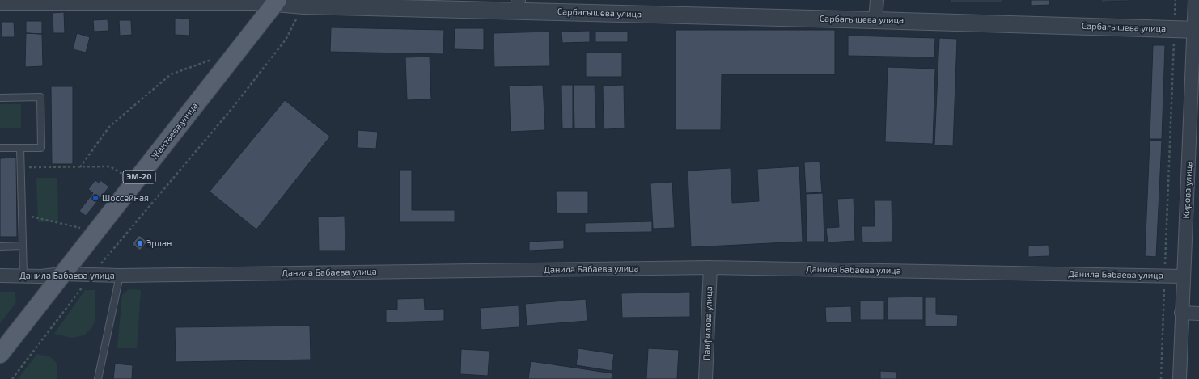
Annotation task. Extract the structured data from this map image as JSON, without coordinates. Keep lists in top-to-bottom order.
{
  "streets": {
    "main road": ["Жантаева улица", "ЭМ-20"],
    "street": [
      "Сарбагышева улица",
      "Кирова улица",
      "Данила Бабаева улица",
      "Панфилова улица"
    ]
  },
  "crossings": [
    ["Сарбагышева улица", "Жантаева улица"],
    ["Сарбагышева улица", "Кирова улица"],
    ["Жантаева улица", "Данила Бабаева улица"],
    ["Кирова улица", "Данила Бабаева улица"],
    ["Данила Бабаева улица", "Панфилова улица"]
  ],
  "places": ["Шоссейная", "Эрлан"]
}
